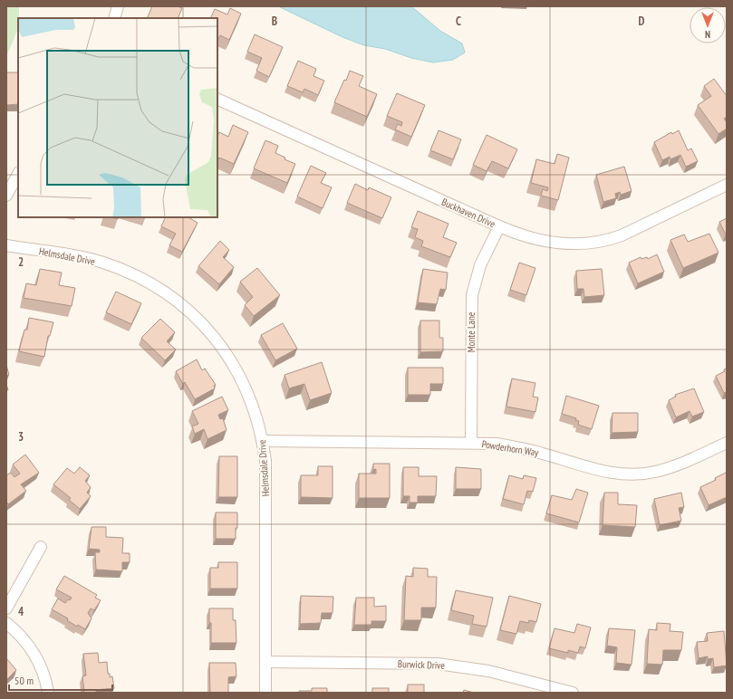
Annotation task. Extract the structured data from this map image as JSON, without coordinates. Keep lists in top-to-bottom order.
{
  "streets": {
    "street": [
      "Buckhaven Drive",
      "Helmsdale Drive",
      "Monte Lane",
      "Powderhorn Way",
      "Burwick Drive"
    ]
  },
  "crossings": [
    ["Buckhaven Drive", "Monte Lane"],
    ["Helmsdale Drive", "Powderhorn Way"],
    ["Helmsdale Drive", "Burwick Drive"],
    ["Monte Lane", "Powderhorn Way"]
  ],
  "scale_bar": "50 m",
  "north": "bottom",
  "grid": {
    "columns": ["B", "C", "D"],
    "rows": ["2", "3", "4"]
  }
}
